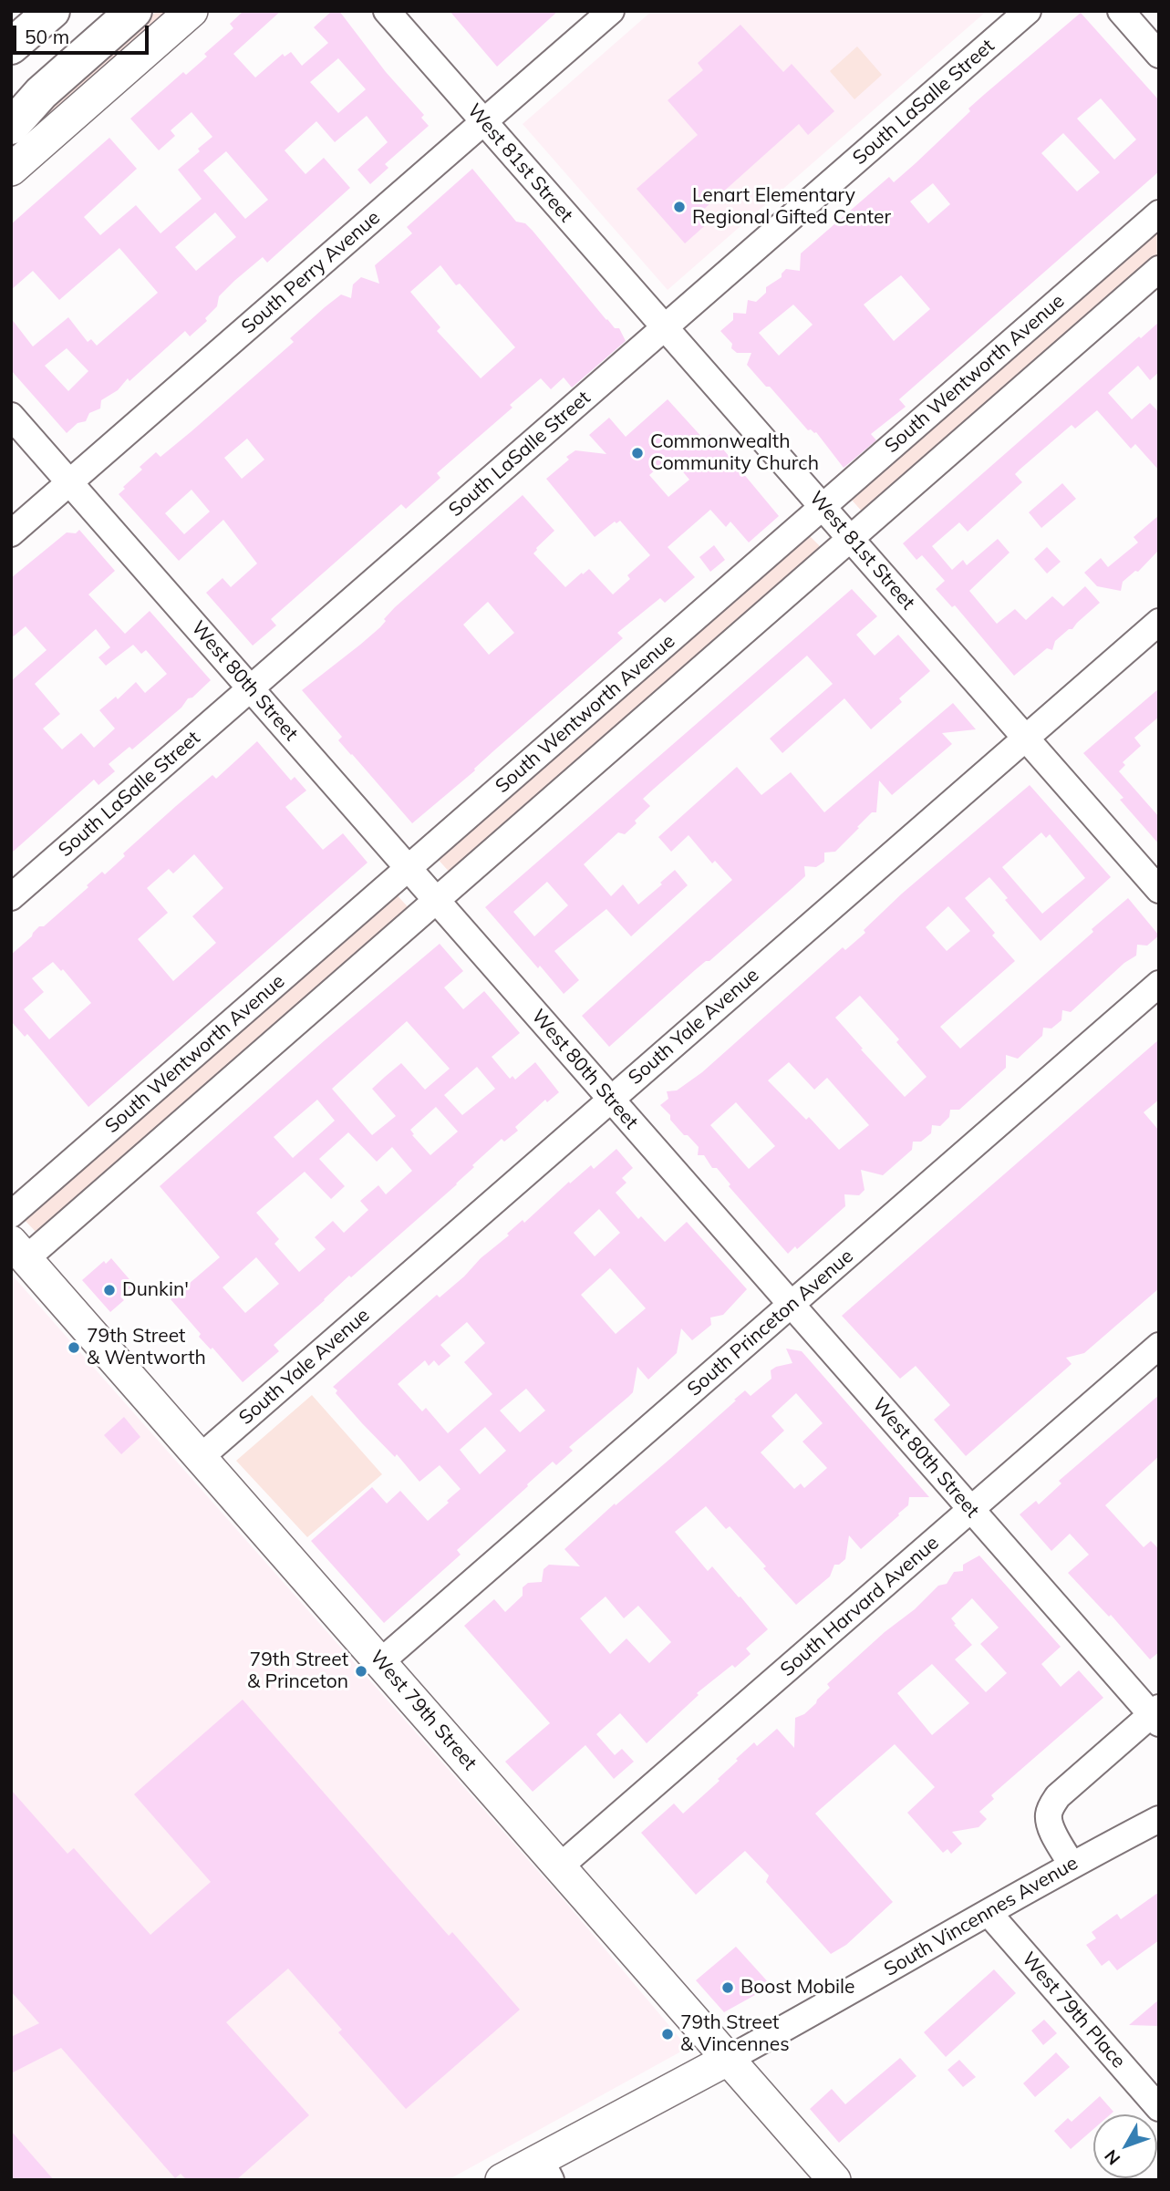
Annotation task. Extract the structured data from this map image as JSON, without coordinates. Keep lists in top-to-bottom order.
{
  "streets": {
    "main road": ["West 79th Street", "South Vincennes Avenue"],
    "street": [
      "South LaSalle Street",
      "West 81st Street",
      "South Perry Avenue",
      "South Wentworth Avenue",
      "West 80th Street",
      "South Yale Avenue",
      "South Princeton Avenue",
      "South Harvard Avenue",
      "West 79th Place"
    ]
  },
  "crossings": [
    ["South LaSalle Street", "West 81st Street"],
    ["South LaSalle Street", "West 80th Street"],
    ["West 81st Street", "South Perry Avenue"],
    ["West 81st Street", "South Wentworth Avenue"],
    ["West 81st Street", "South Yale Avenue"],
    ["South Perry Avenue", "West 80th Street"],
    ["South Wentworth Avenue", "West 80th Street"],
    ["West 80th Street", "South Yale Avenue"],
    ["West 80th Street", "South Princeton Avenue"],
    ["West 80th Street", "South Harvard Avenue"],
    ["South Yale Avenue", "West 79th Street"],
    ["South Princeton Avenue", "West 79th Street"],
    ["South Harvard Avenue", "West 79th Street"],
    ["West 79th Street", "South Vincennes Avenue"],
    ["South Vincennes Avenue", "West 79th Place"]
  ],
  "places": [
    "Lenart Elementary Regional Gifted Center",
    "Commonwealth Community Church",
    "Dunkin'",
    "79th Street & Wentworth",
    "79th Street & Princeton",
    "Boost Mobile",
    "79th Street & Vincennes"
  ],
  "scale_bar": "50 m",
  "north": "bottom left"
}
